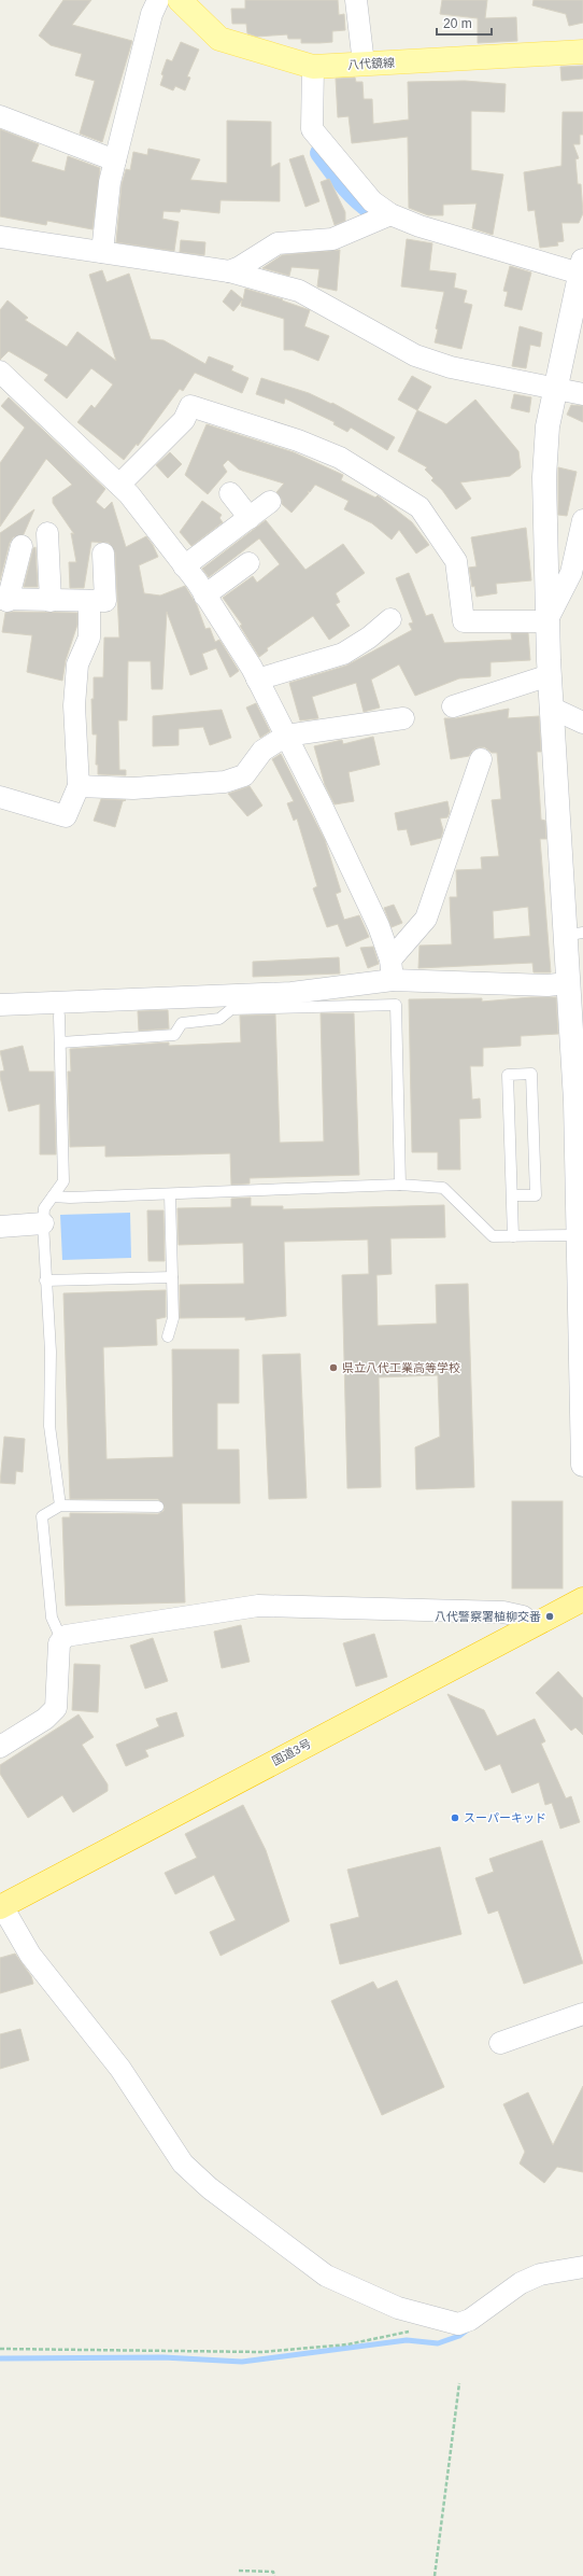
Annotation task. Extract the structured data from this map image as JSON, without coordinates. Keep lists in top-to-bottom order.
{
  "streets": {
    "highway": ["国道3号"],
    "main road": ["八代鏡線"]
  },
  "places": ["県立八代工業高等学校", "八代警察署植柳交番", "スーパーキッド"],
  "scale_bar": "20 m"
}
